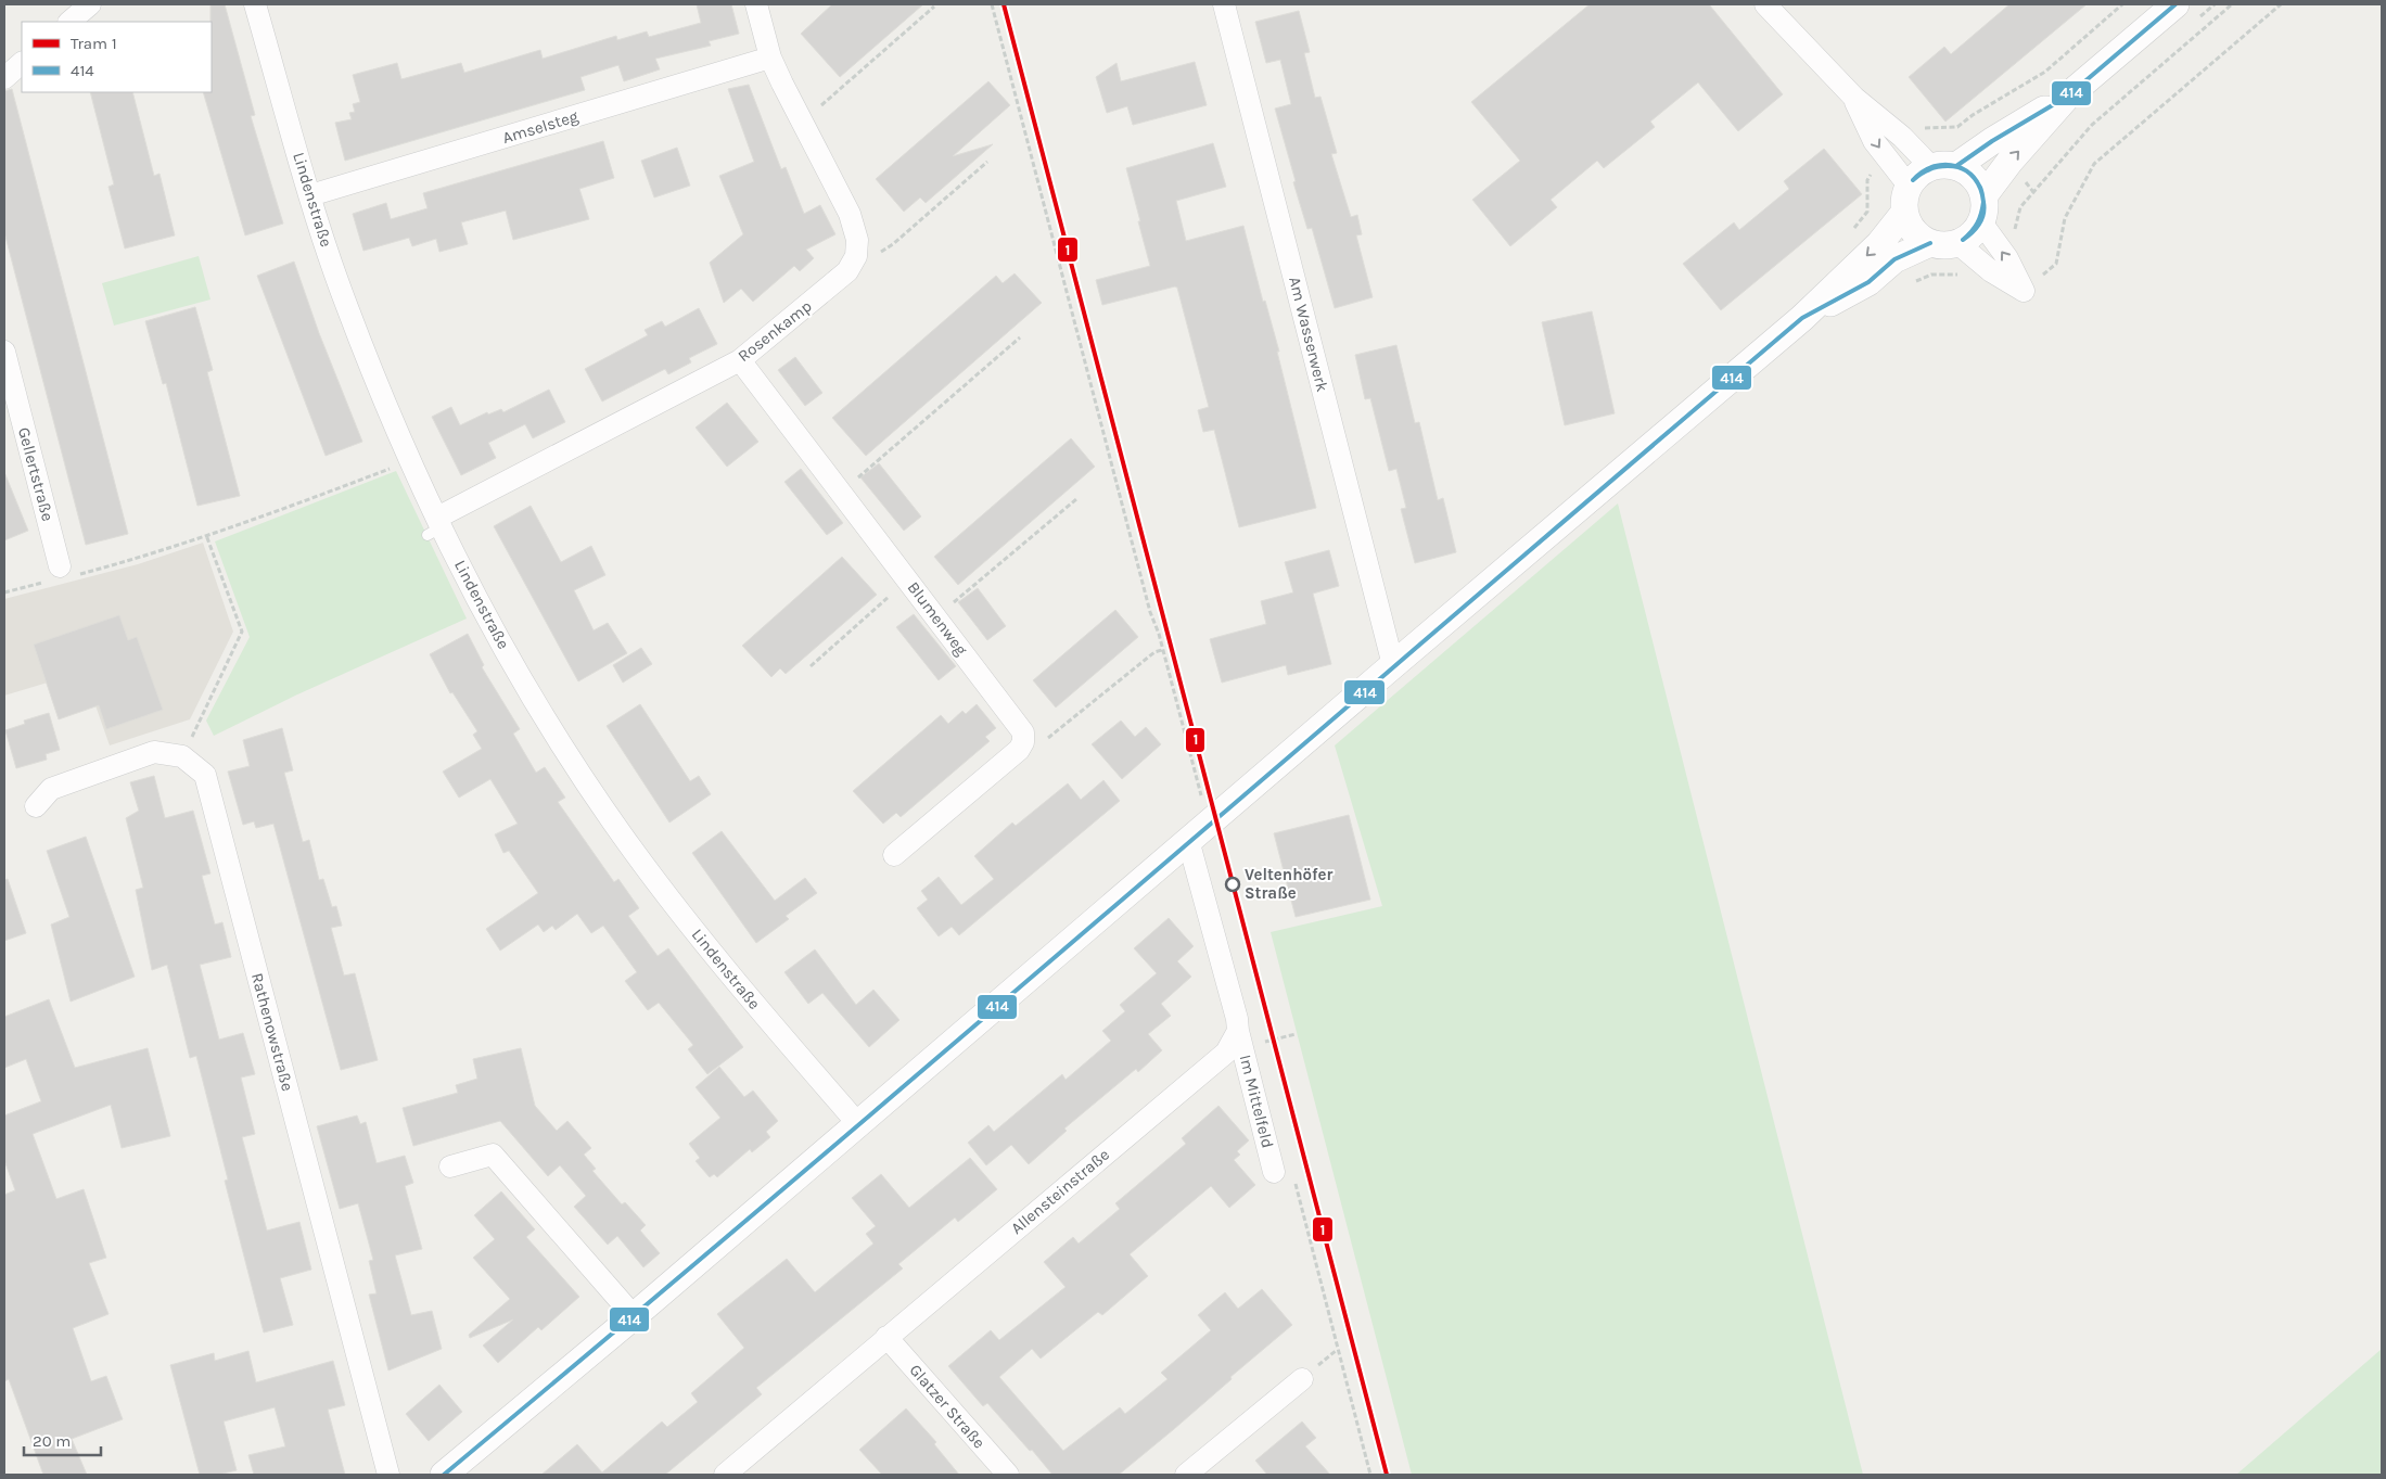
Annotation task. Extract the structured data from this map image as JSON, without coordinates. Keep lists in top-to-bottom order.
{
  "streets": {
    "street": [
      "Amselsteg",
      "Lindenstraße",
      "Rosenkamp",
      "Am Wasserwerk",
      "Gellertstraße",
      "Blumenweg",
      "Rathenowstraße",
      "Im Mittelfeld",
      "Allensteinstraße",
      "Glatzer Straße"
    ]
  },
  "crossings": [
    ["Amselsteg", "Lindenstraße"],
    ["Amselsteg", "Rosenkamp"],
    ["Lindenstraße", "Rosenkamp"],
    ["Rosenkamp", "Blumenweg"],
    ["Im Mittelfeld", "Allensteinstraße"],
    ["Allensteinstraße", "Glatzer Straße"]
  ],
  "places": ["Veltenhöfer Straße"],
  "lines": ["tram line 1", "transit line 414"],
  "legend": ["Tram 1", "414"],
  "scale_bar": "20 m"
}
